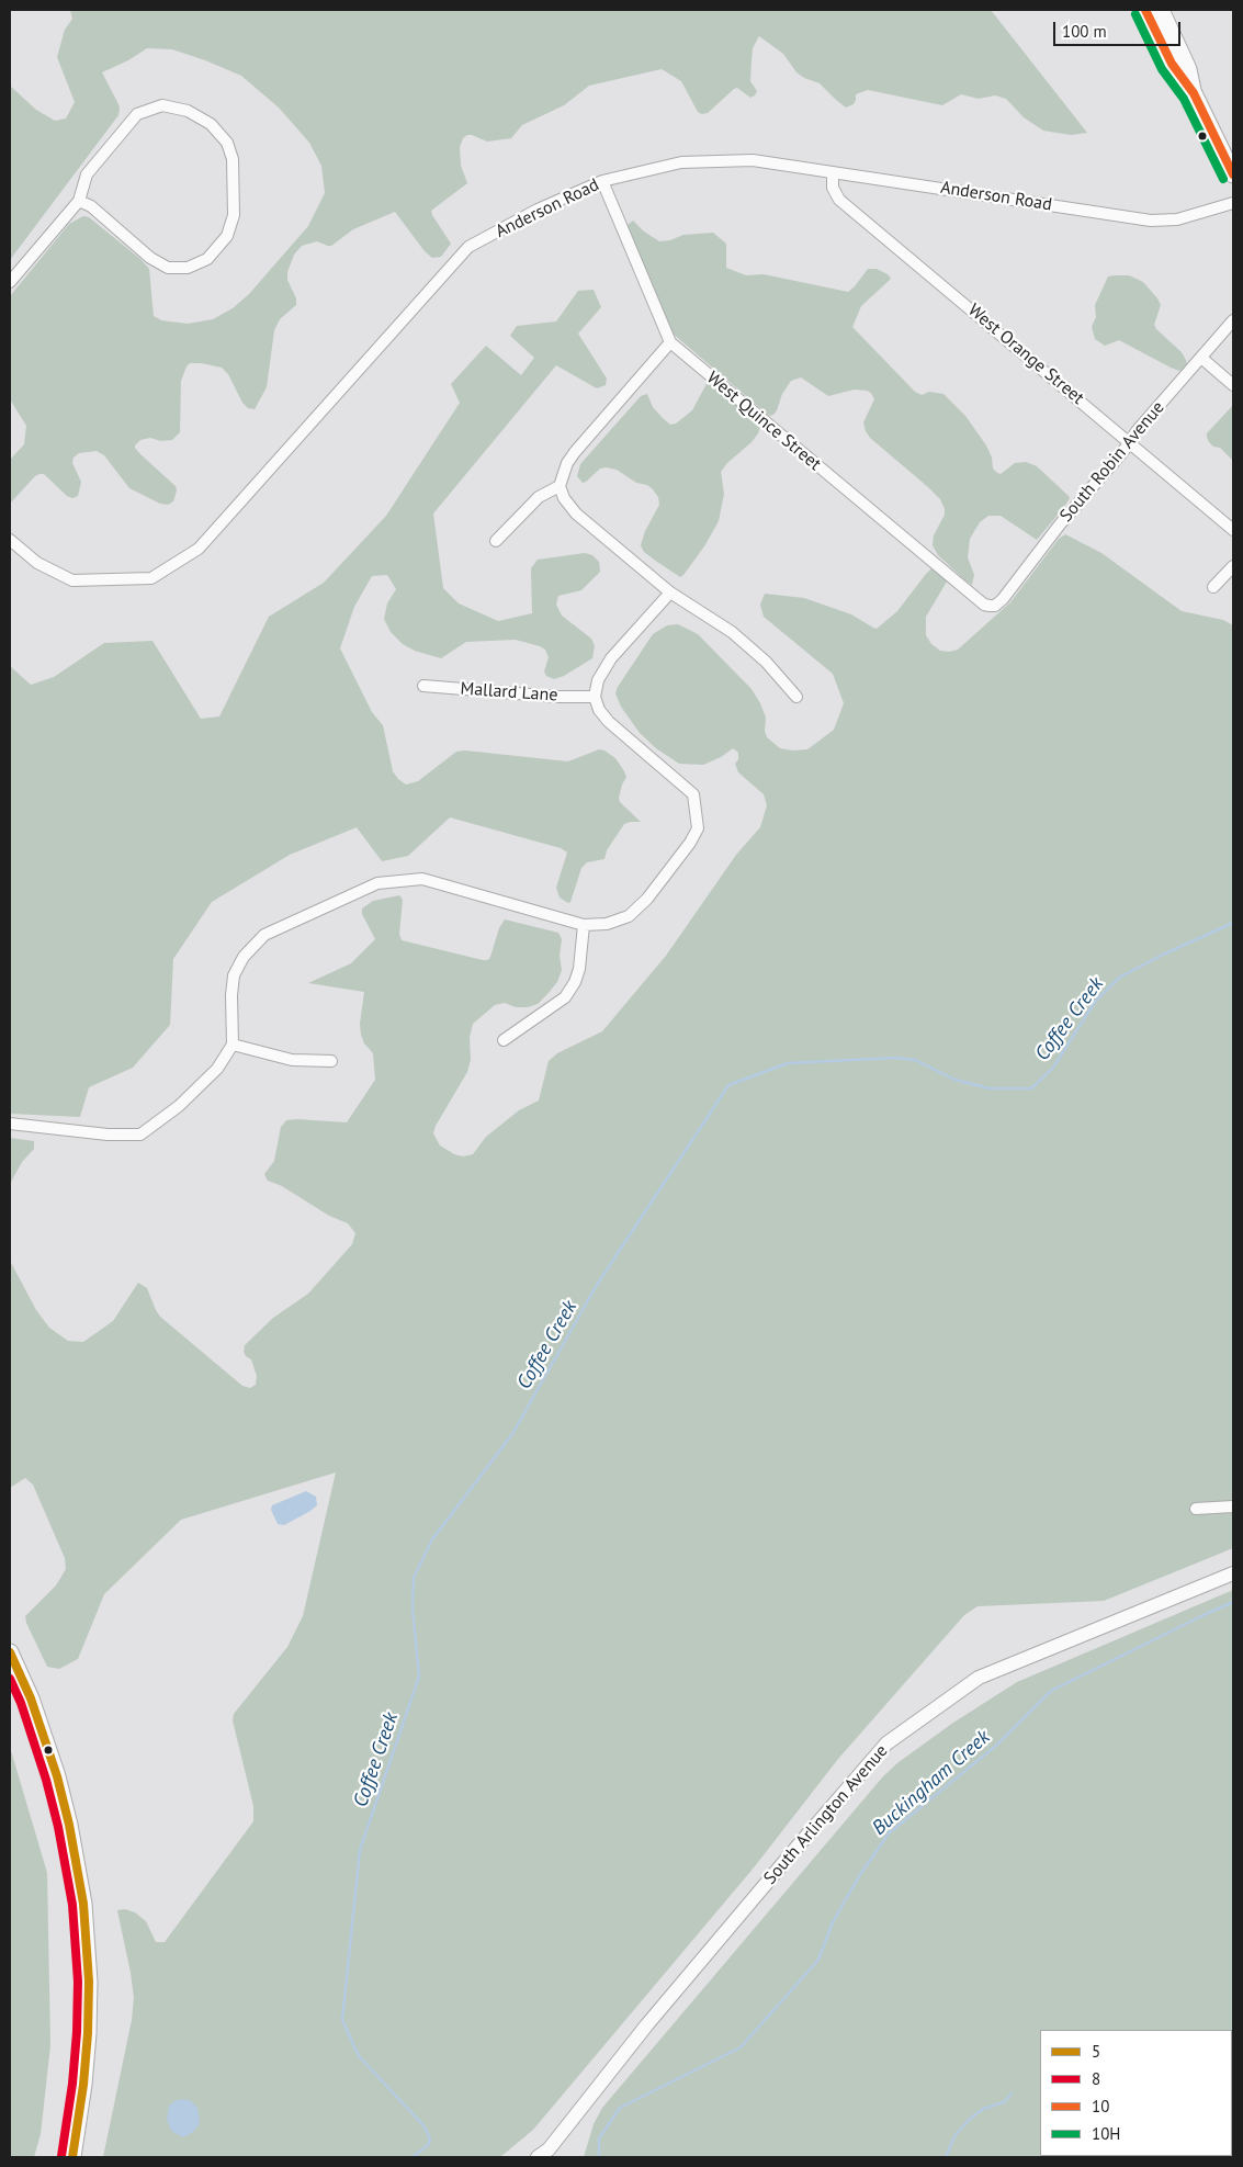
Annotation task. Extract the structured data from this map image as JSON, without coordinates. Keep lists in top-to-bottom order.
{
  "streets": {
    "main road": ["South Arlington Avenue"],
    "street": [
      "Anderson Road",
      "West Orange Street",
      "West Quince Street",
      "South Robin Avenue",
      "Mallard Lane"
    ]
  },
  "crossings": [
    ["Anderson Road", "West Orange Street"],
    ["Anderson Road", "West Quince Street"],
    ["West Orange Street", "South Robin Avenue"],
    ["West Quince Street", "South Robin Avenue"]
  ],
  "water": ["Coffee Creek", "Buckingham Creek"],
  "lines": [
    "transit line 10",
    "transit line 10H",
    "transit line 5",
    "transit line 8"
  ],
  "legend": [
    "5",
    "8",
    "10",
    "10H"
  ],
  "scale_bar": "100 m"
}
